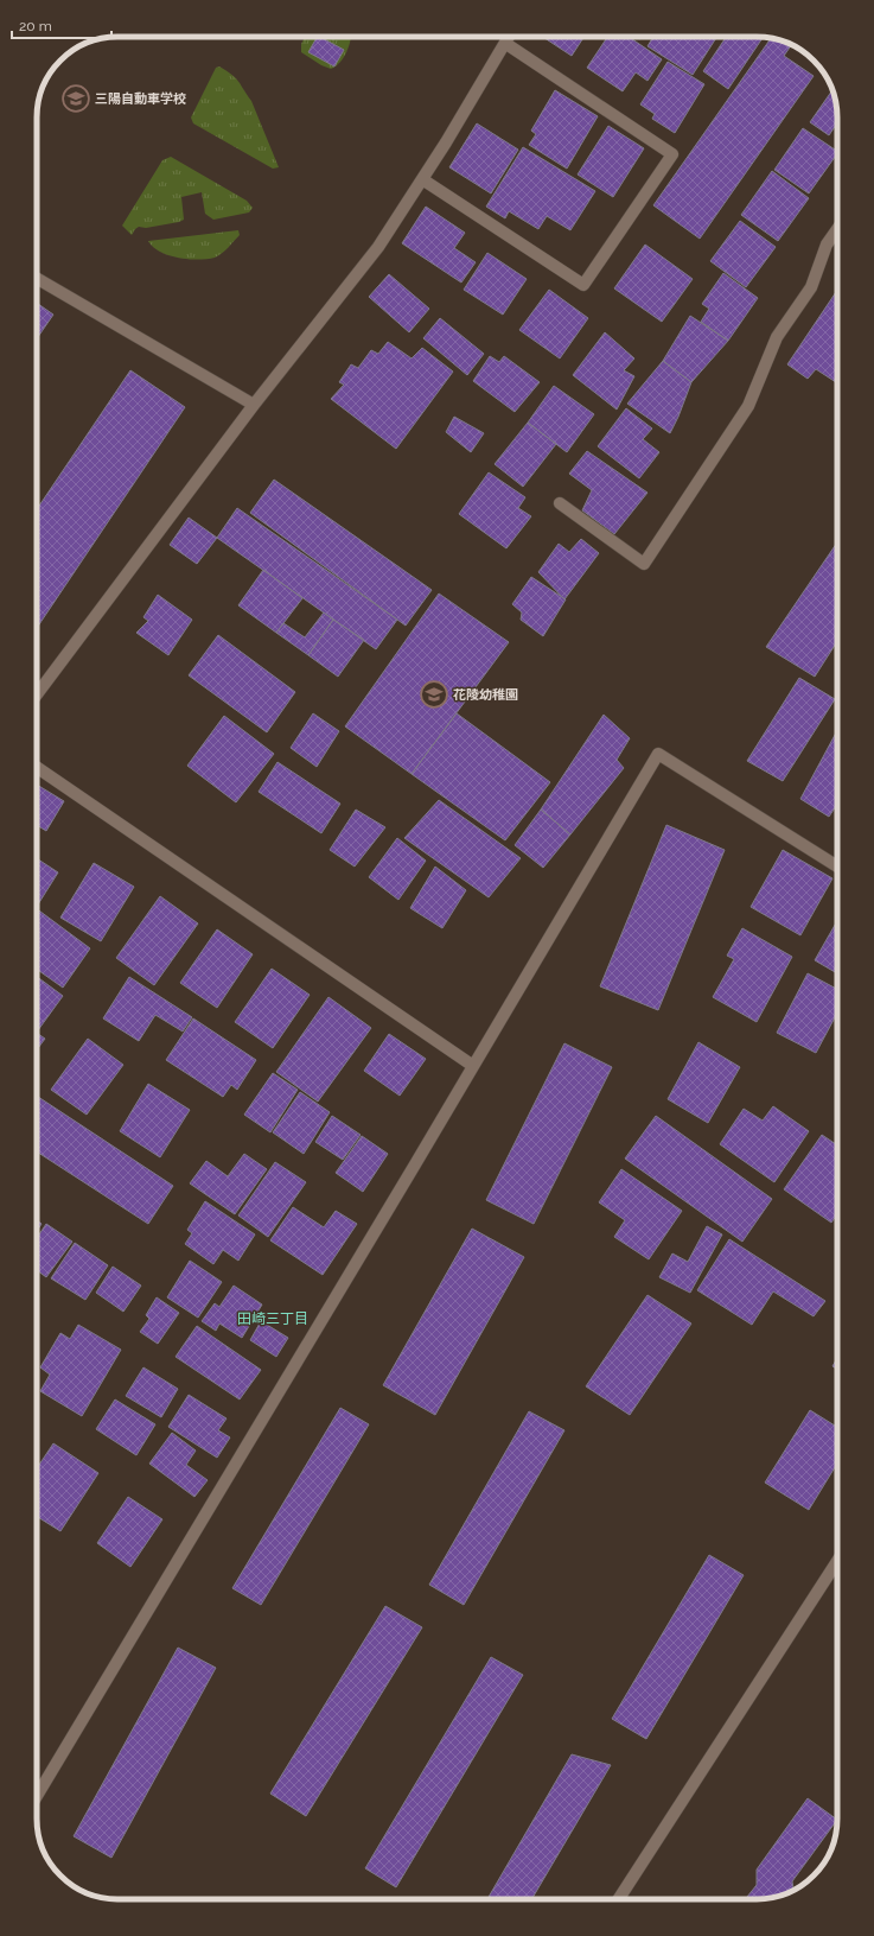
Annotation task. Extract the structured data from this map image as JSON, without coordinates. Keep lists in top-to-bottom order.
{
  "districts": ["田崎三丁目"],
  "places": {
    "school or university": ["三陽自動車学校", "花陵幼稚園"]
  },
  "scale_bar": "20 m"
}
